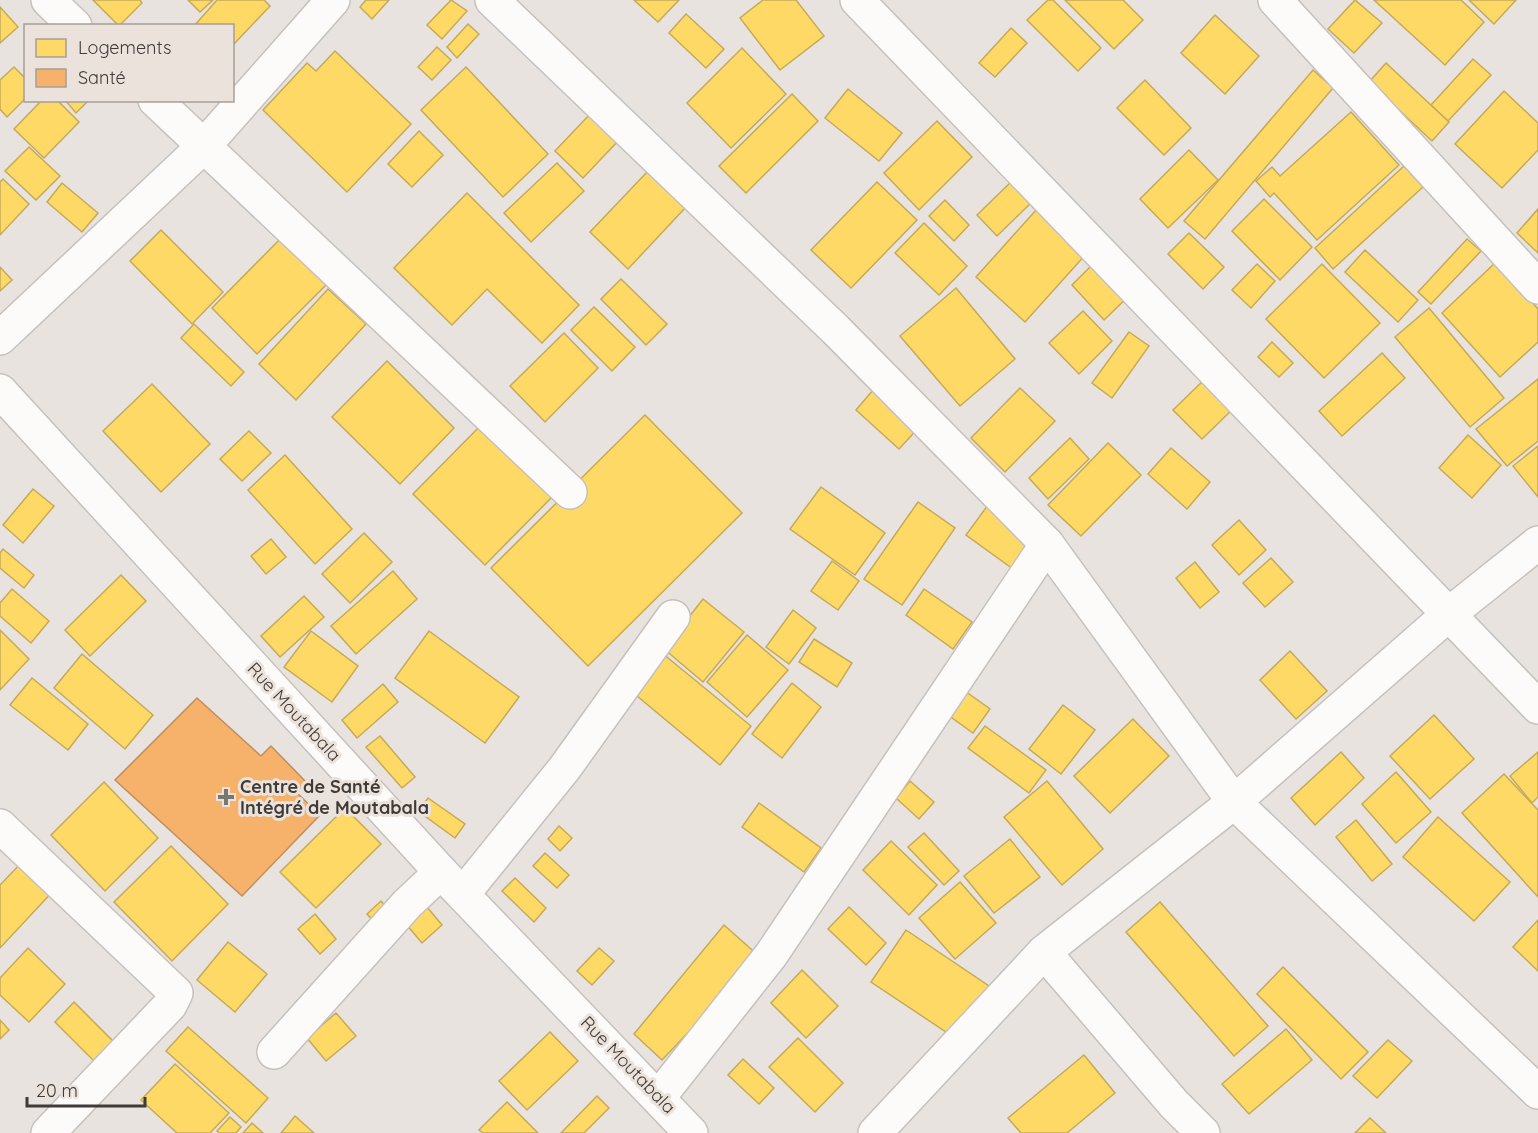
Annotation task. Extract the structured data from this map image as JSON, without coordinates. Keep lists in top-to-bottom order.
{
  "streets": {
    "street": ["Rue Moutabala"]
  },
  "places": {
    "health": ["Centre de Santé Intégré de Moutabala"]
  },
  "legend": ["Logements", "Santé"],
  "scale_bar": "20 m"
}
